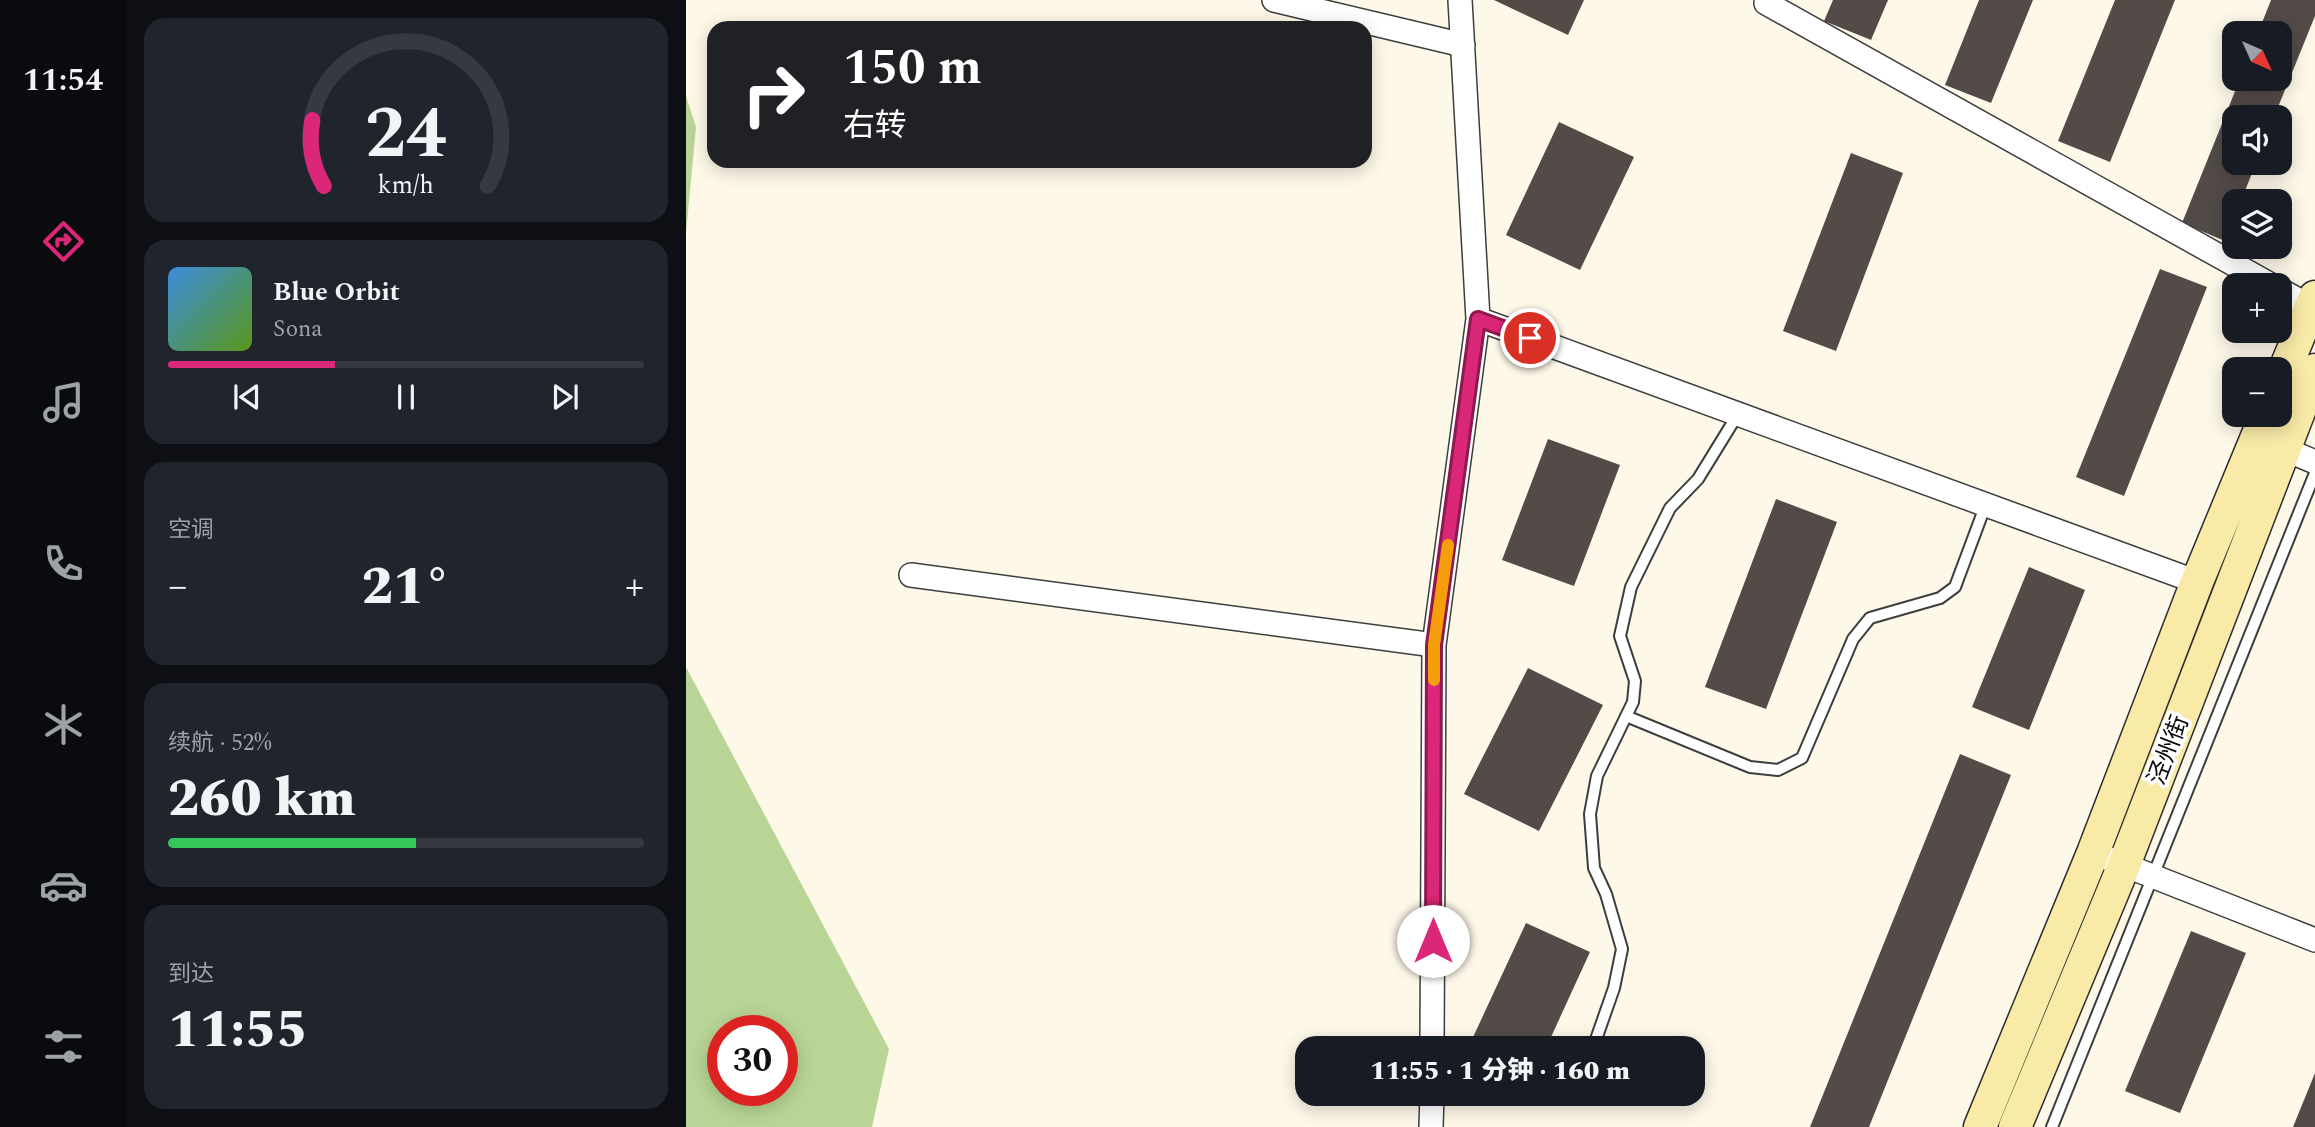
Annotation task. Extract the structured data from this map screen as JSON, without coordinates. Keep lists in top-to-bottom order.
{
  "streets": {
    "main road": ["泾州街"]
  },
  "north": "bottom right",
  "page": {
    "tabs": "11:54",
    "map_buttons": ["+", "−"],
    "turn": ["150 m", "右转"],
    "song": ["Blue Orbit", "Sona"],
    "tile": [
      "空调",
      ["续航 · 52%", "260 km"],
      ["到达", "11:55"]
    ],
    "heat": ["−", "21°", "+"],
    "limit": "30",
    "trip": "11:55 · 1 分钟 · 160 m",
    "gauge": ["24", "km/h"]
  }
}
